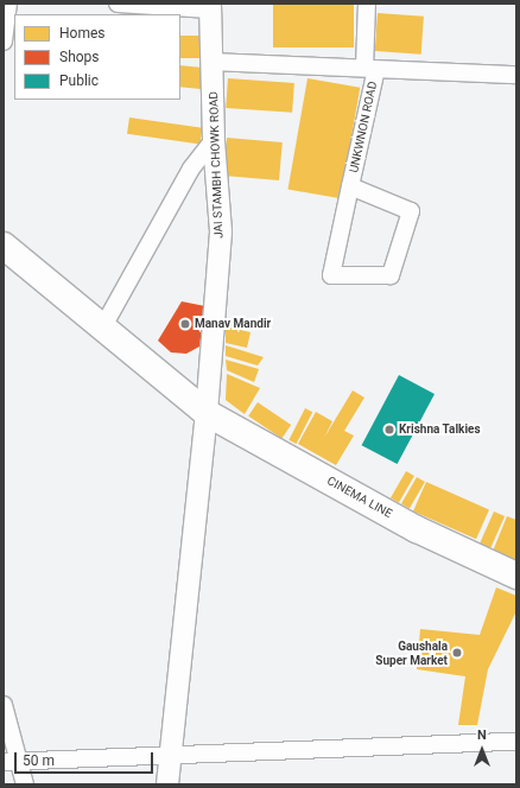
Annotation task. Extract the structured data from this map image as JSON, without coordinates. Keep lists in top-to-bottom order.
{
  "streets": {
    "main road": ["CINEMA LINE"],
    "street": ["UNKWNON ROAD", "JAI STAMBH CHOWK ROAD"]
  },
  "crossings": [
    ["JAI STAMBH CHOWK ROAD", "CINEMA LINE"]
  ],
  "places": ["Manav Mandir", "Krishna Talkies", "Gaushala Super Market"],
  "legend": ["Homes", "Shops", "Public"],
  "scale_bar": "50 m",
  "north": "top"
}
